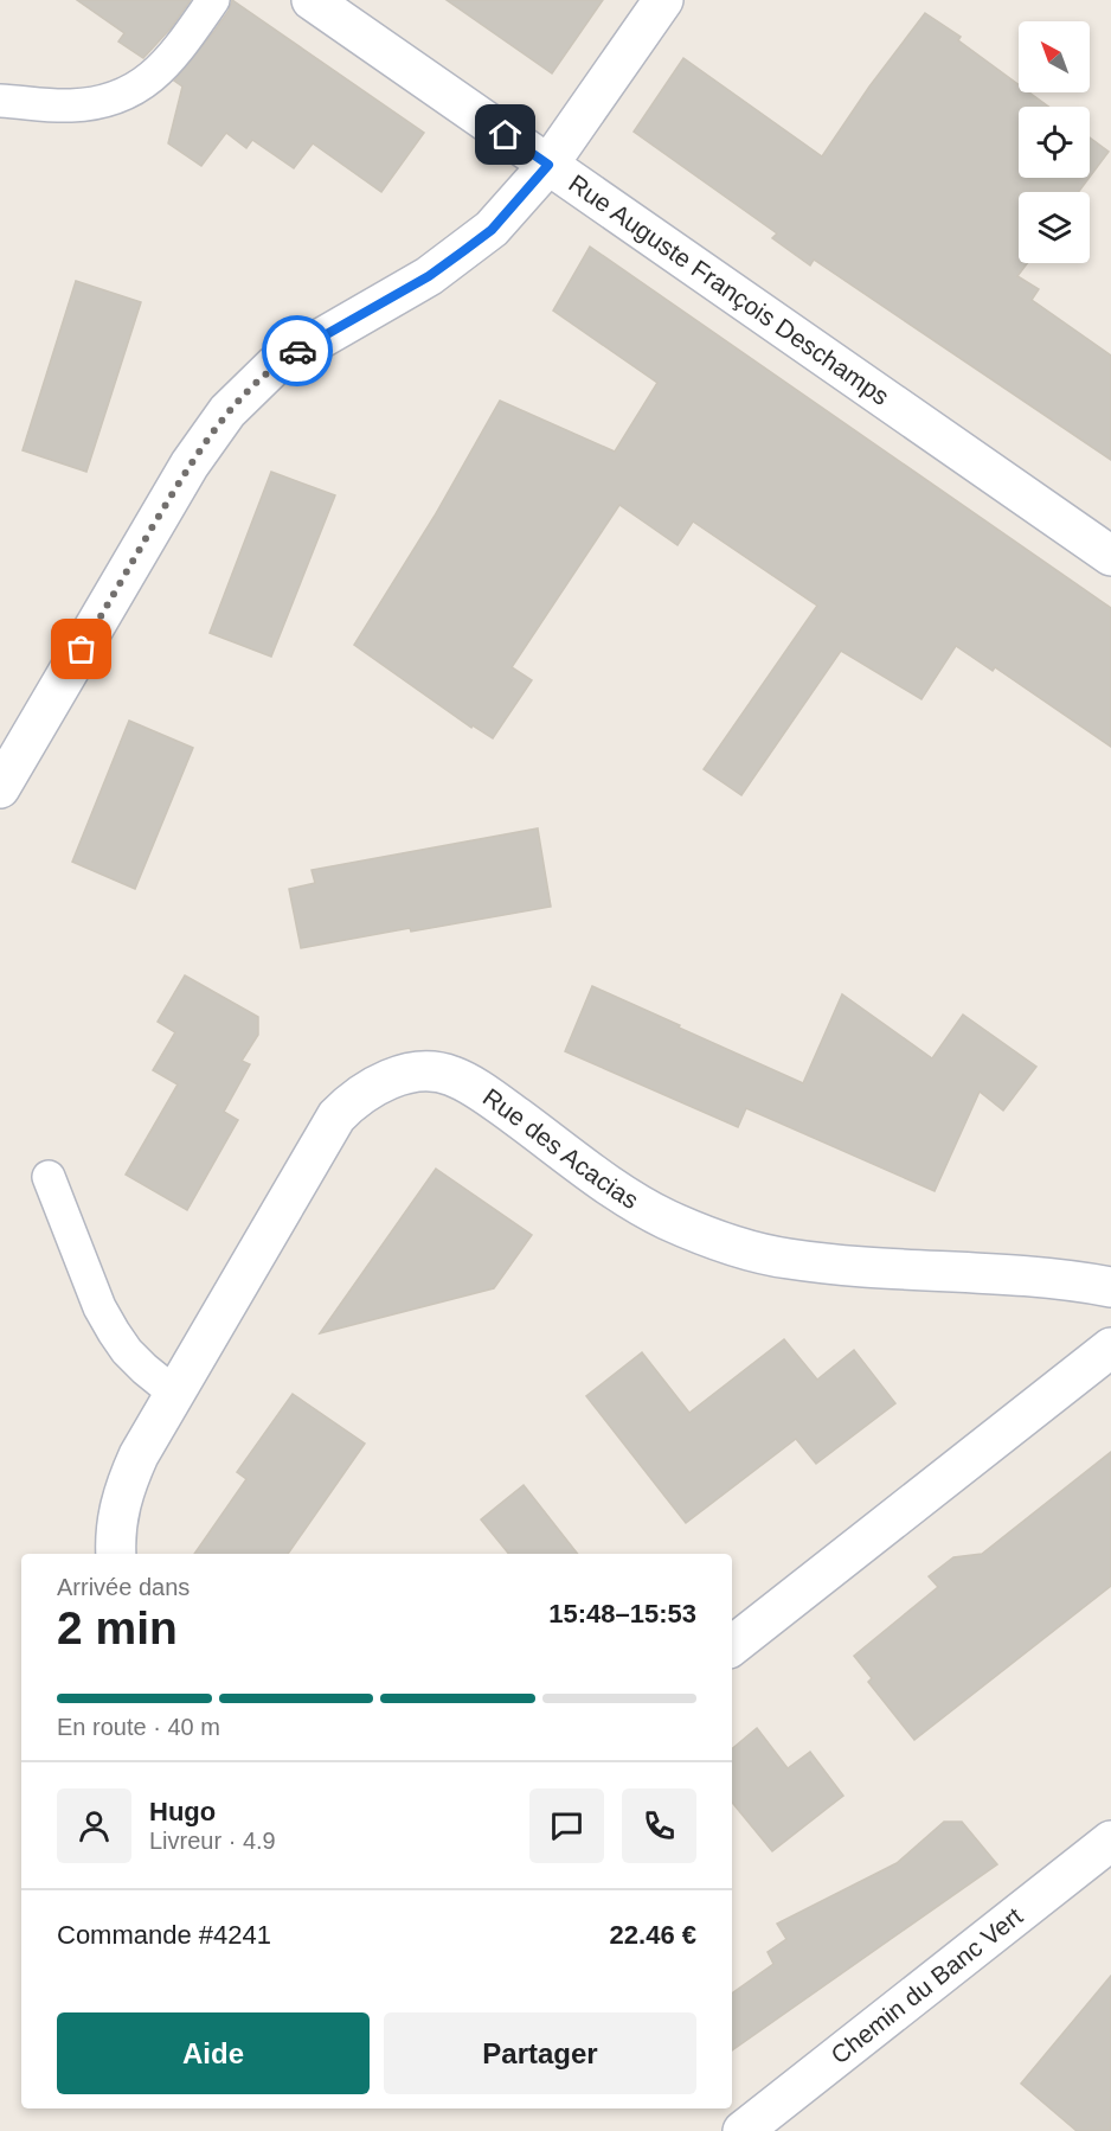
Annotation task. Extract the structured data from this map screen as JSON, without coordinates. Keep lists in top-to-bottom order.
{
  "streets": {
    "street": ["Rue Auguste François Deschamps", "Rue des Acacias", "Chemin du Banc Vert"]
  },
  "north": "top left",
  "page": {
    "heading": ["2 min", "Arrivée dans", "15:48–15:53"],
    "panel": [
      "Hugo",
      "Livreur · 4.9",
      "Commande #4241",
      "22.46 €"
    ],
    "bar": "En route · 40 m",
    "buttons": ["Aide", "Partager"]
  }
}
